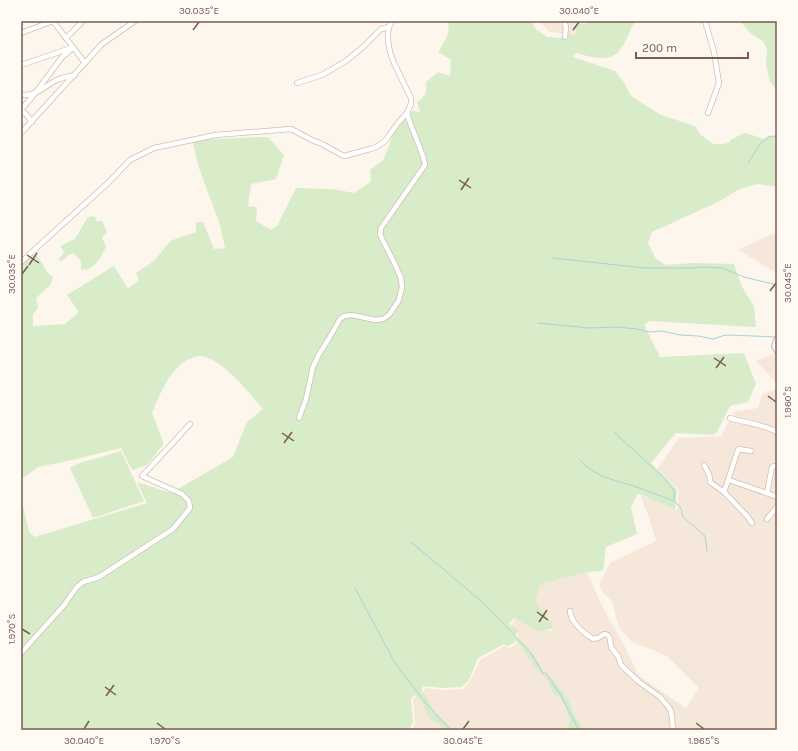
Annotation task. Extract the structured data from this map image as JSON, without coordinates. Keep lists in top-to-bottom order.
{
  "scale_bar": "200 m",
  "coordinates": [
    "30.035°E",
    "30.040°E",
    "30.045°E",
    "1.960°S",
    "1.970°S",
    "1.965°S"
  ]
}
